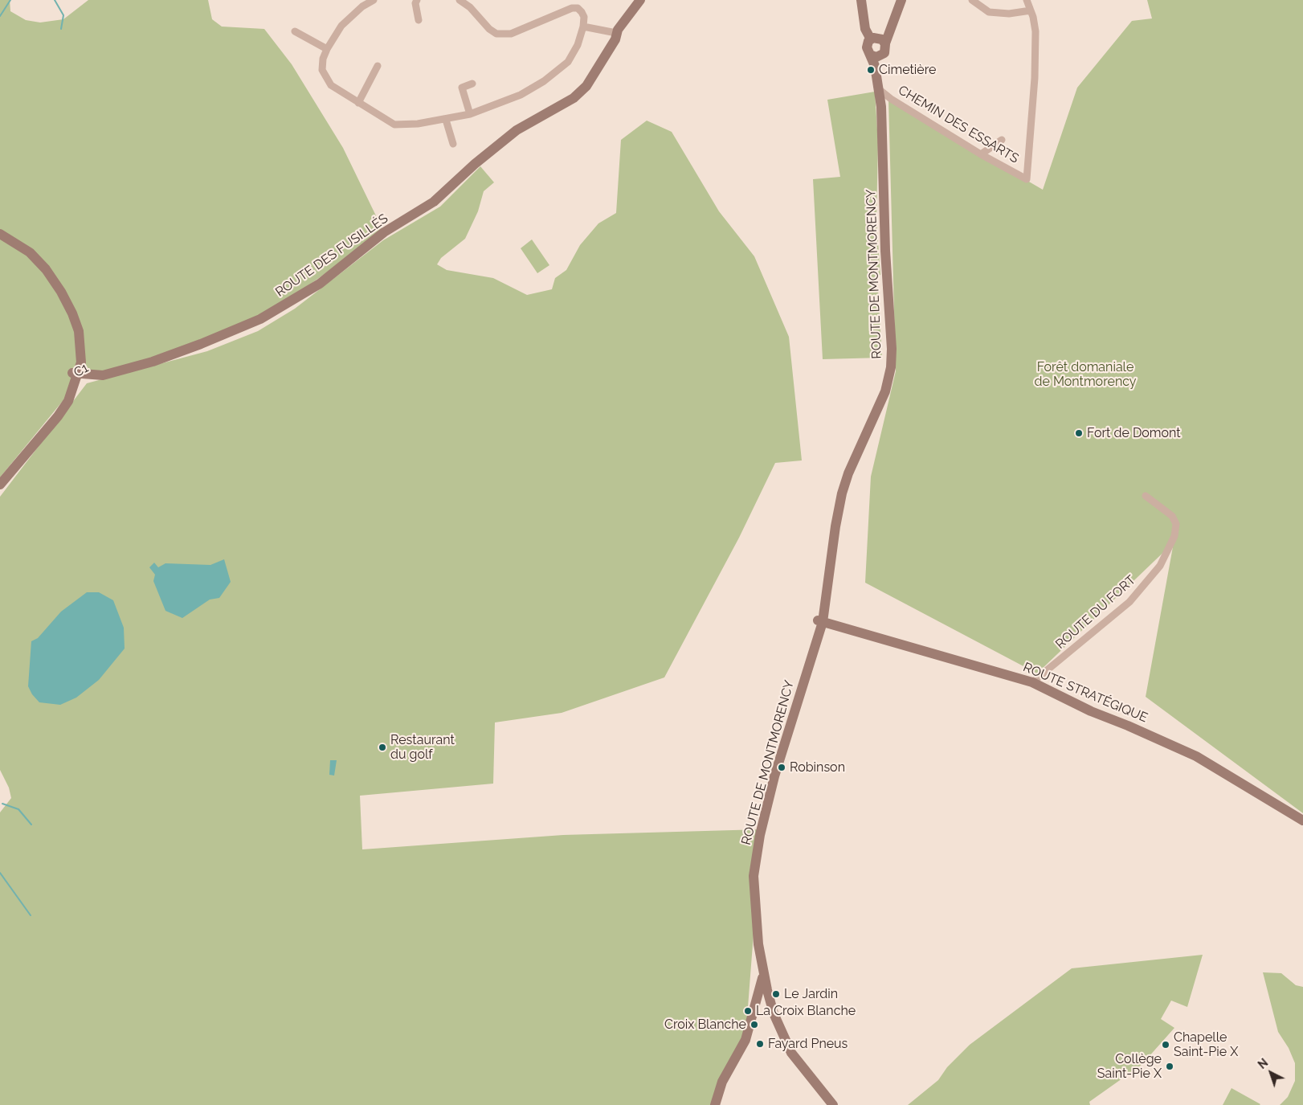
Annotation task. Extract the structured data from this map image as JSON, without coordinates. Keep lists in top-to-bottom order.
{
  "streets": {
    "main road": [
      "ROUTE DES FUSILLÉS",
      "ROUTE DE MONTMORENCY",
      "C1",
      "ROUTE STRATÉGIQUE"
    ],
    "street": ["CHEMIN DES ESSARTS", "ROUTE DU FORT"]
  },
  "crossings": [
    ["CHEMIN DES ESSARTS", "ROUTE DE MONTMORENCY"],
    ["ROUTE DES FUSILLÉS", "C1"],
    ["ROUTE DE MONTMORENCY", "ROUTE STRATÉGIQUE"],
    ["ROUTE DU FORT", "ROUTE STRATÉGIQUE"]
  ],
  "parks": ["Forêt domaniale de Montmorency"],
  "places": [
    "Cimetière",
    "Fort de Domont",
    "Restaurant du golf",
    "Robinson",
    "Le Jardin",
    "La Croix Blanche",
    "Croix Blanche",
    "Fayard Pneus",
    "Chapelle Saint-Pie X",
    "Collège Saint-Pie X"
  ],
  "north": "top left"
}
